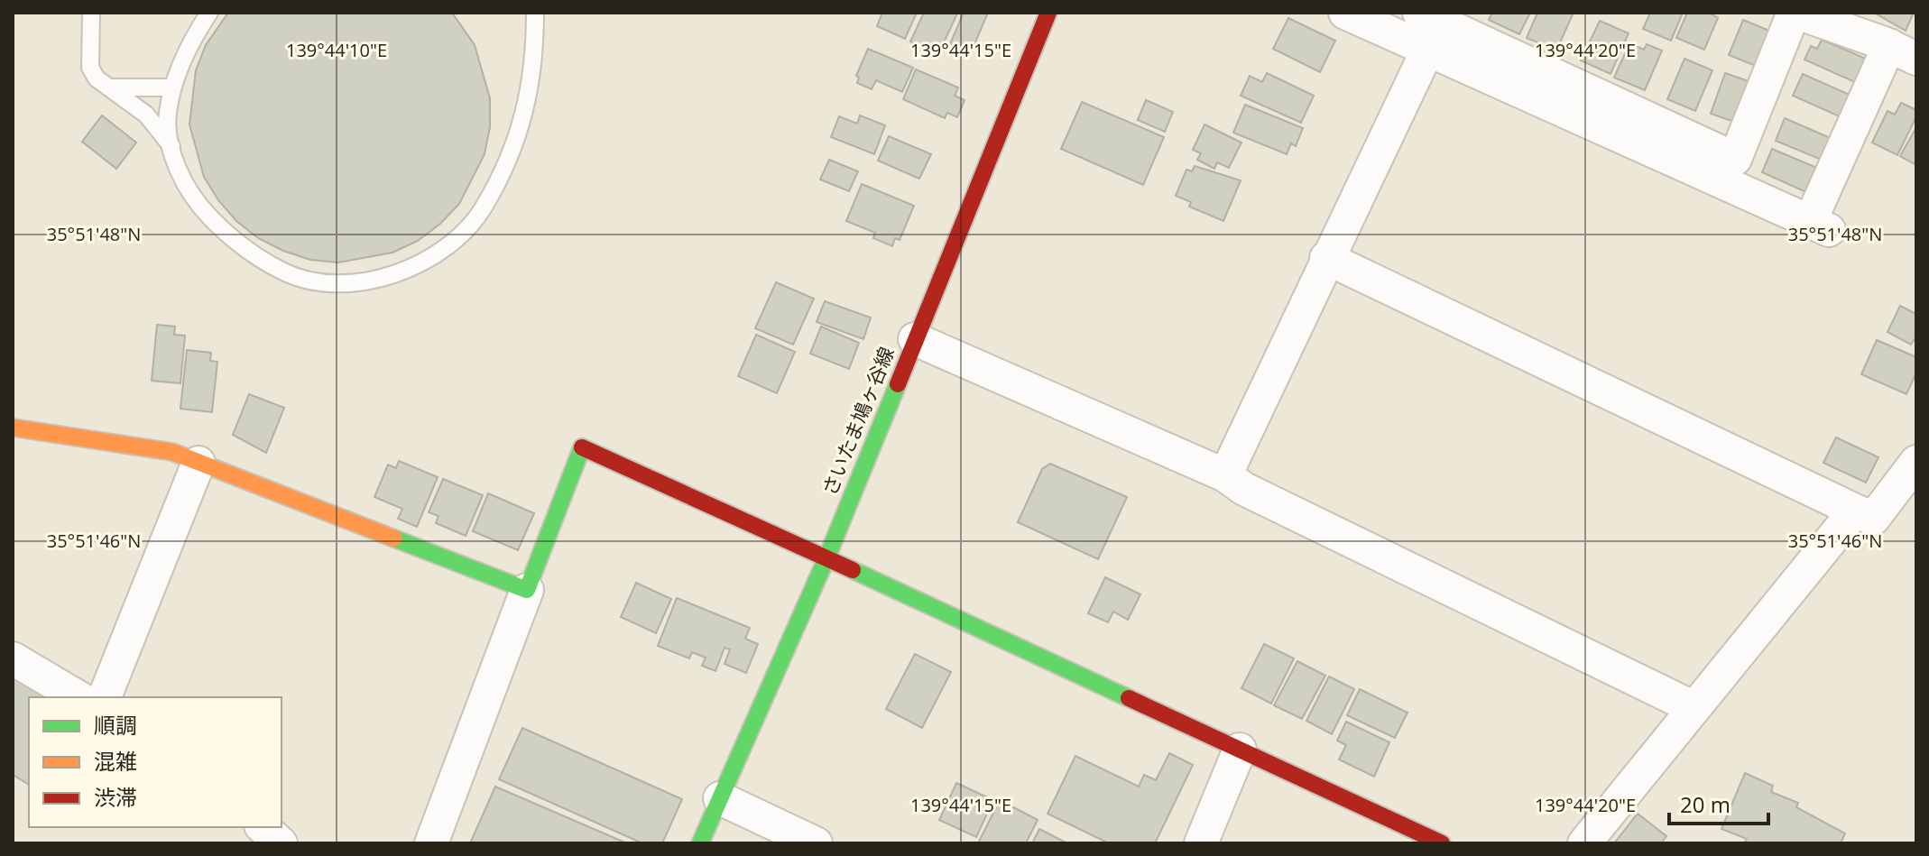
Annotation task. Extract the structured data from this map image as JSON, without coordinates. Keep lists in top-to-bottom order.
{
  "streets": {
    "street": ["さいたま鳩ヶ谷線"]
  },
  "legend": ["順調", "混雑", "渋滞"],
  "scale_bar": "20 m",
  "coordinates": [
    "139°44'10\"E",
    "139°44'15\"E",
    "139°44'20\"E",
    "35°51'48\"N",
    "35°51'46\"N"
  ]
}
